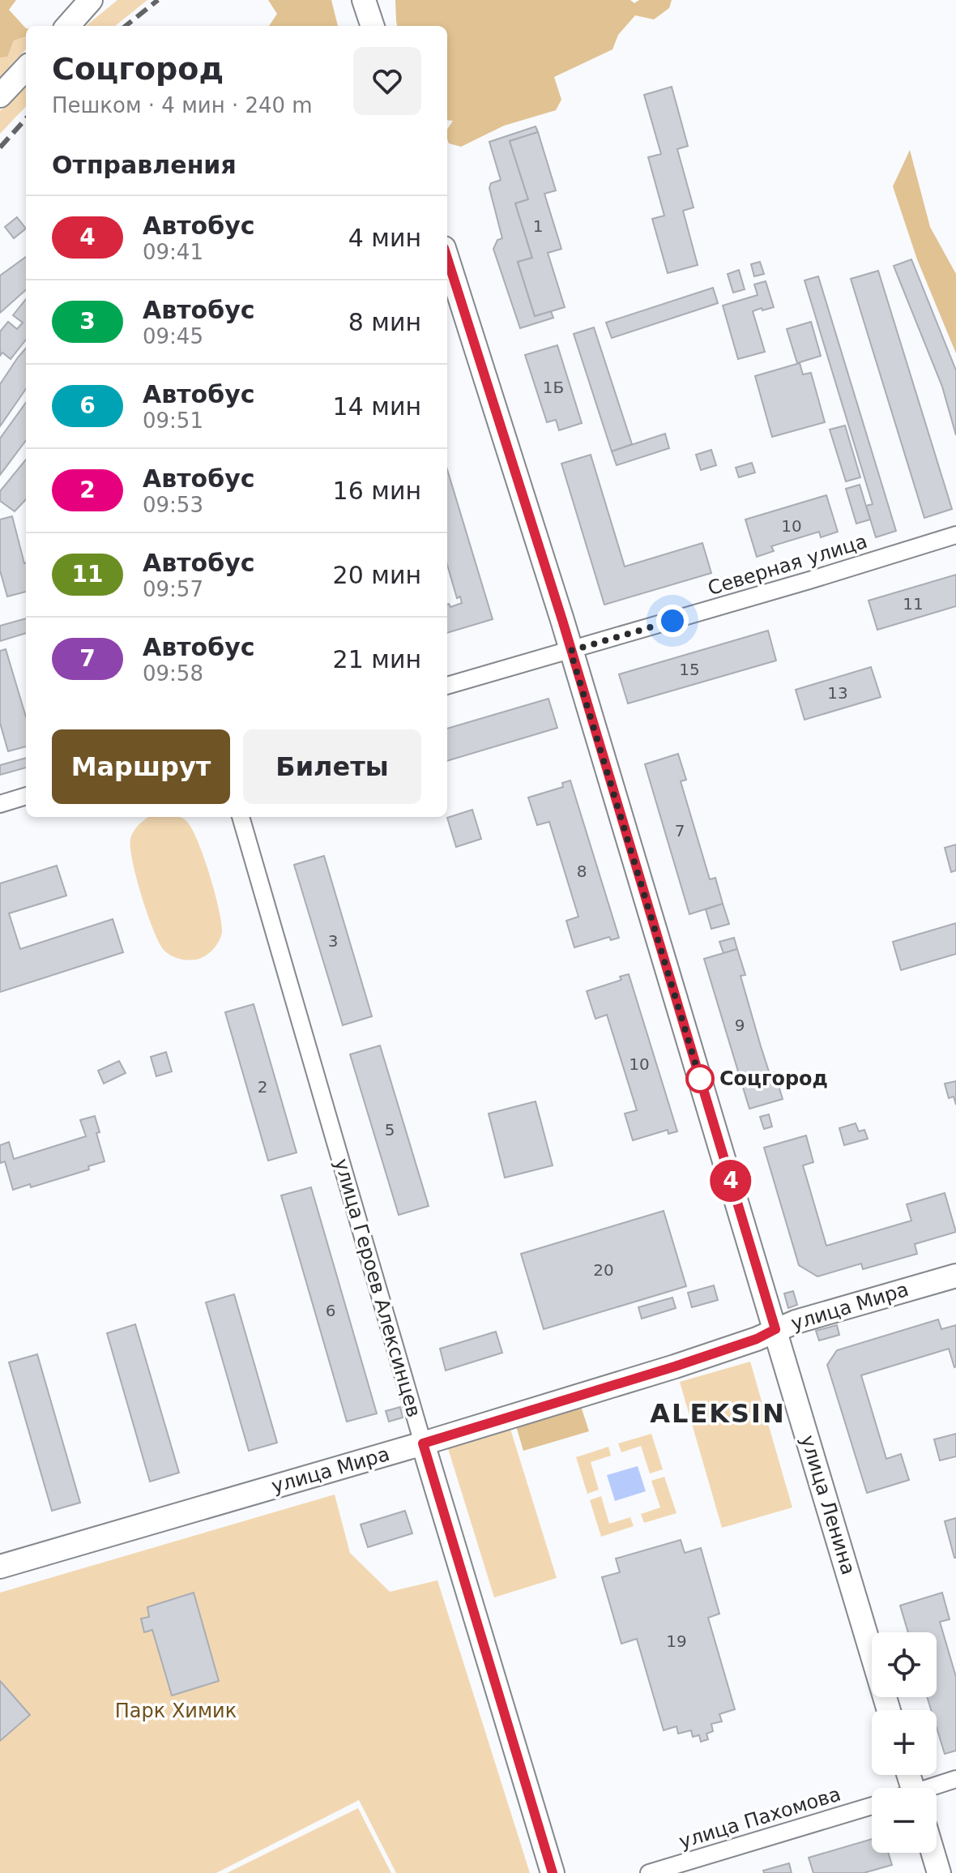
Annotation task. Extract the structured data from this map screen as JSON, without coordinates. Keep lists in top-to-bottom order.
{
  "streets": {
    "street": [
      "Северная улица",
      "улица Героев Алексинцев",
      "улица Мира",
      "улица Ленина",
      "улица Пахомова"
    ]
  },
  "crossings": [
    ["Северная улица", "улица Ленина"],
    ["улица Героев Алексинцев", "улица Мира"],
    ["улица Мира", "улица Ленина"]
  ],
  "districts": ["ALEKSIN"],
  "parks": ["Парк Химик"],
  "places": ["Соцгород"],
  "lines": ["bus line 4"],
  "house_numbers": [
    "1",
    "1Б",
    "10",
    "11",
    "15",
    "13",
    "7",
    "8",
    "3",
    "9",
    "10",
    "2",
    "5",
    "20",
    "6",
    "19"
  ],
  "page": {
    "on_map": "4",
    "heading": [
      ["Соцгород", "Пешком · 4 мин · 240 m"],
      "Отправления"
    ],
    "list": [
      {
        "mark": "4",
        "name": "Автобус",
        "note": "09:41",
        "value": "4 мин"
      },
      {
        "mark": "3",
        "name": "Автобус",
        "note": "09:45",
        "value": "8 мин"
      },
      {
        "mark": "6",
        "name": "Автобус",
        "note": "09:51",
        "value": "14 мин"
      },
      {
        "mark": "2",
        "name": "Автобус",
        "note": "09:53",
        "value": "16 мин"
      },
      {
        "mark": "11",
        "name": "Автобус",
        "note": "09:57",
        "value": "20 мин"
      },
      {
        "mark": "7",
        "name": "Автобус",
        "note": "09:58",
        "value": "21 мин"
      }
    ],
    "buttons": ["Маршрут", "Билеты"],
    "map_buttons": ["+", "−"]
  }
}
